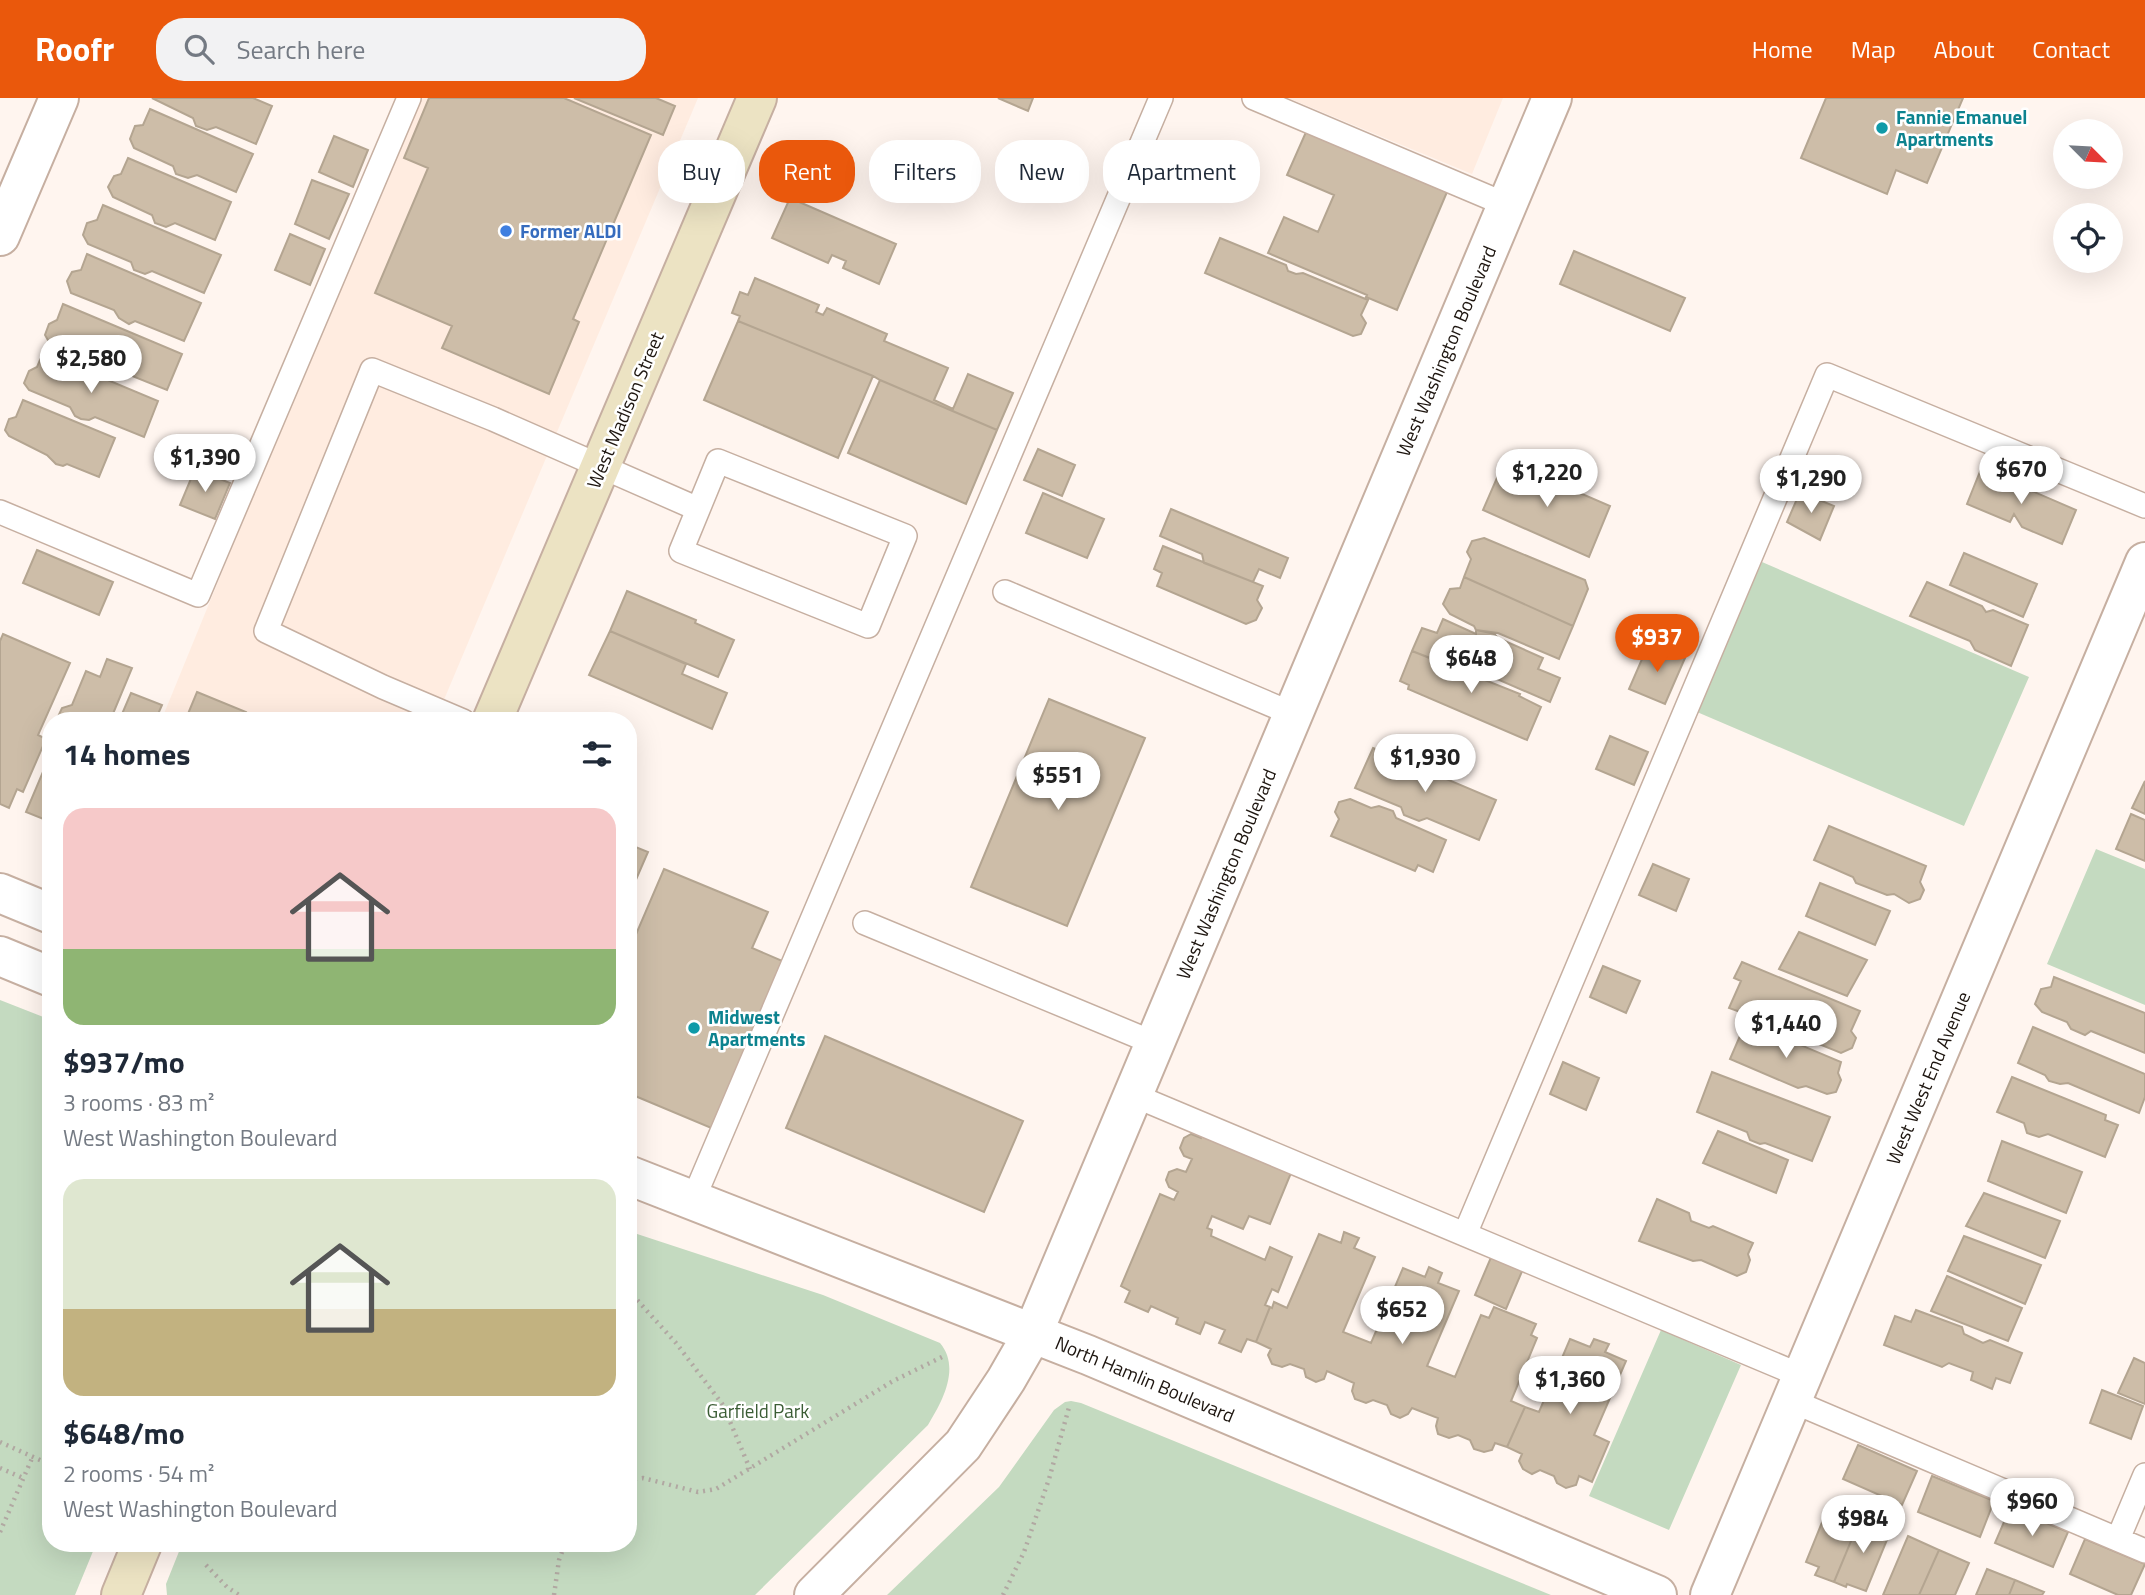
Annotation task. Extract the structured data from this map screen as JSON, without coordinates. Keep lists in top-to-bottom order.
{
  "streets": {
    "main road": ["West Madison Street"],
    "street": ["West Washington Boulevard", "West West End Avenue", "North Hamlin Boulevard"]
  },
  "crossings": [
    ["West Washington Boulevard", "North Hamlin Boulevard"]
  ],
  "parks": ["Garfield Park"],
  "places": ["Fannie Emanuel Apartments", "Former ALDI", "Midwest Apartments"],
  "north": "bottom right",
  "page": {
    "header": "Roofr",
    "search": "Search here",
    "nav": [
      "Home",
      "Map",
      "About",
      "Contact"
    ],
    "chip": [
      "Buy",
      "Rent",
      "Filters",
      "New",
      "Apartment"
    ],
    "price": [
      "$2,580",
      "$1,390",
      "$670",
      "$1,220",
      "$1,290",
      "$937",
      "$648",
      "$1,930",
      "$551",
      "$1,440",
      "$652",
      "$1,360",
      "$960",
      "$984"
    ],
    "heading": "14 homes",
    "list": [
      {
        "name": "$937/mo",
        "note": "3 rooms · 83 m² · West Washington Boulevard"
      },
      {
        "name": "$648/mo",
        "note": "2 rooms · 54 m² · West Washington Boulevard"
      }
    ]
  }
}
